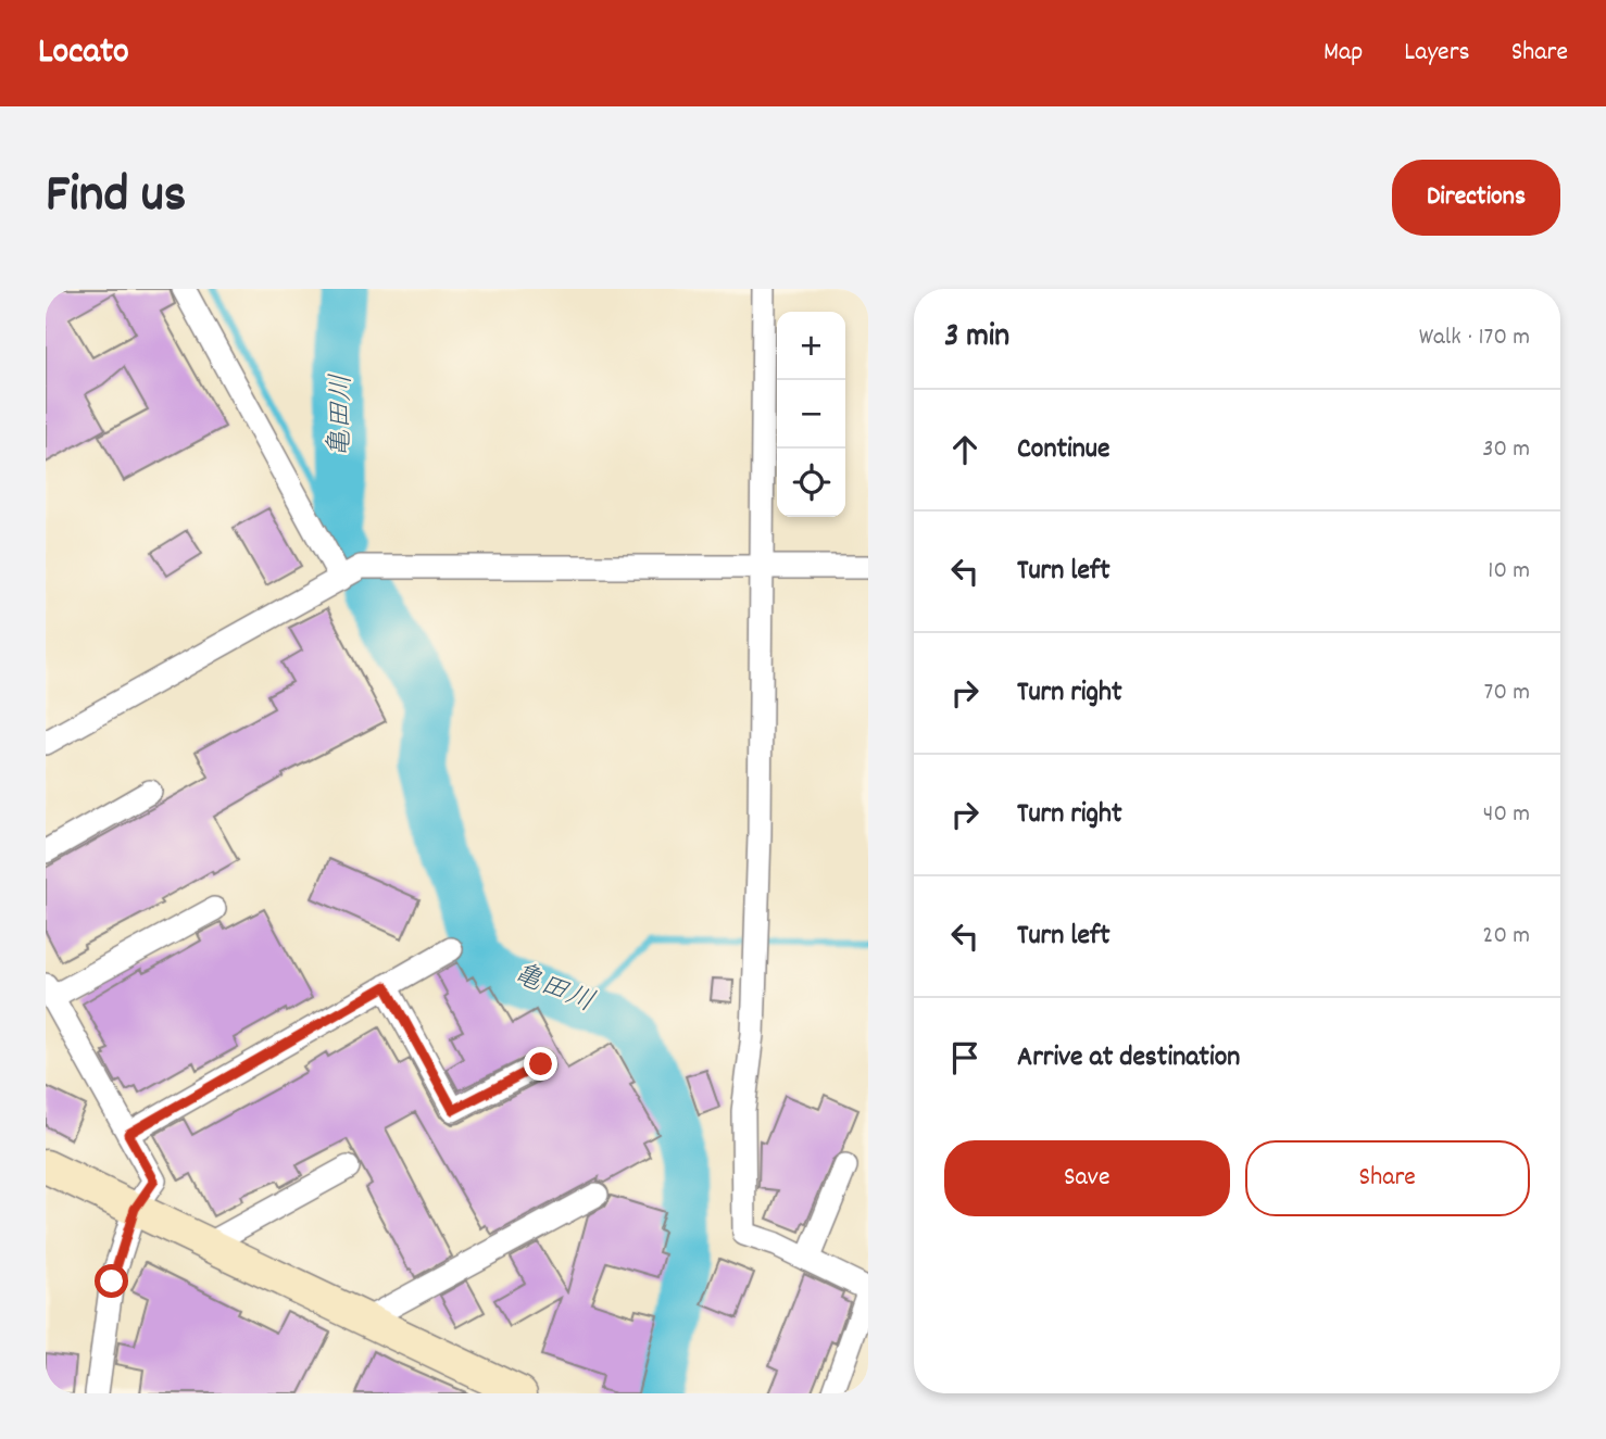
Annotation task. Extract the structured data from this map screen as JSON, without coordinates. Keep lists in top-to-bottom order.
{
  "water": ["亀田川"],
  "page": {
    "header": "Locato",
    "nav": ["Map", "Layers", "Share"],
    "title": "Find us",
    "buttons": [
      "Directions",
      ["Save", "Share"]
    ],
    "heading": ["3 min", "Walk · 170 m"],
    "map_buttons": ["+", "−"],
    "list": [
      ["Continue", "30 m"],
      ["Turn left", "10 m"],
      ["Turn right", "70 m"],
      ["Turn right", "40 m"],
      ["Turn left", "20 m"],
      "Arrive at destination"
    ]
  }
}
